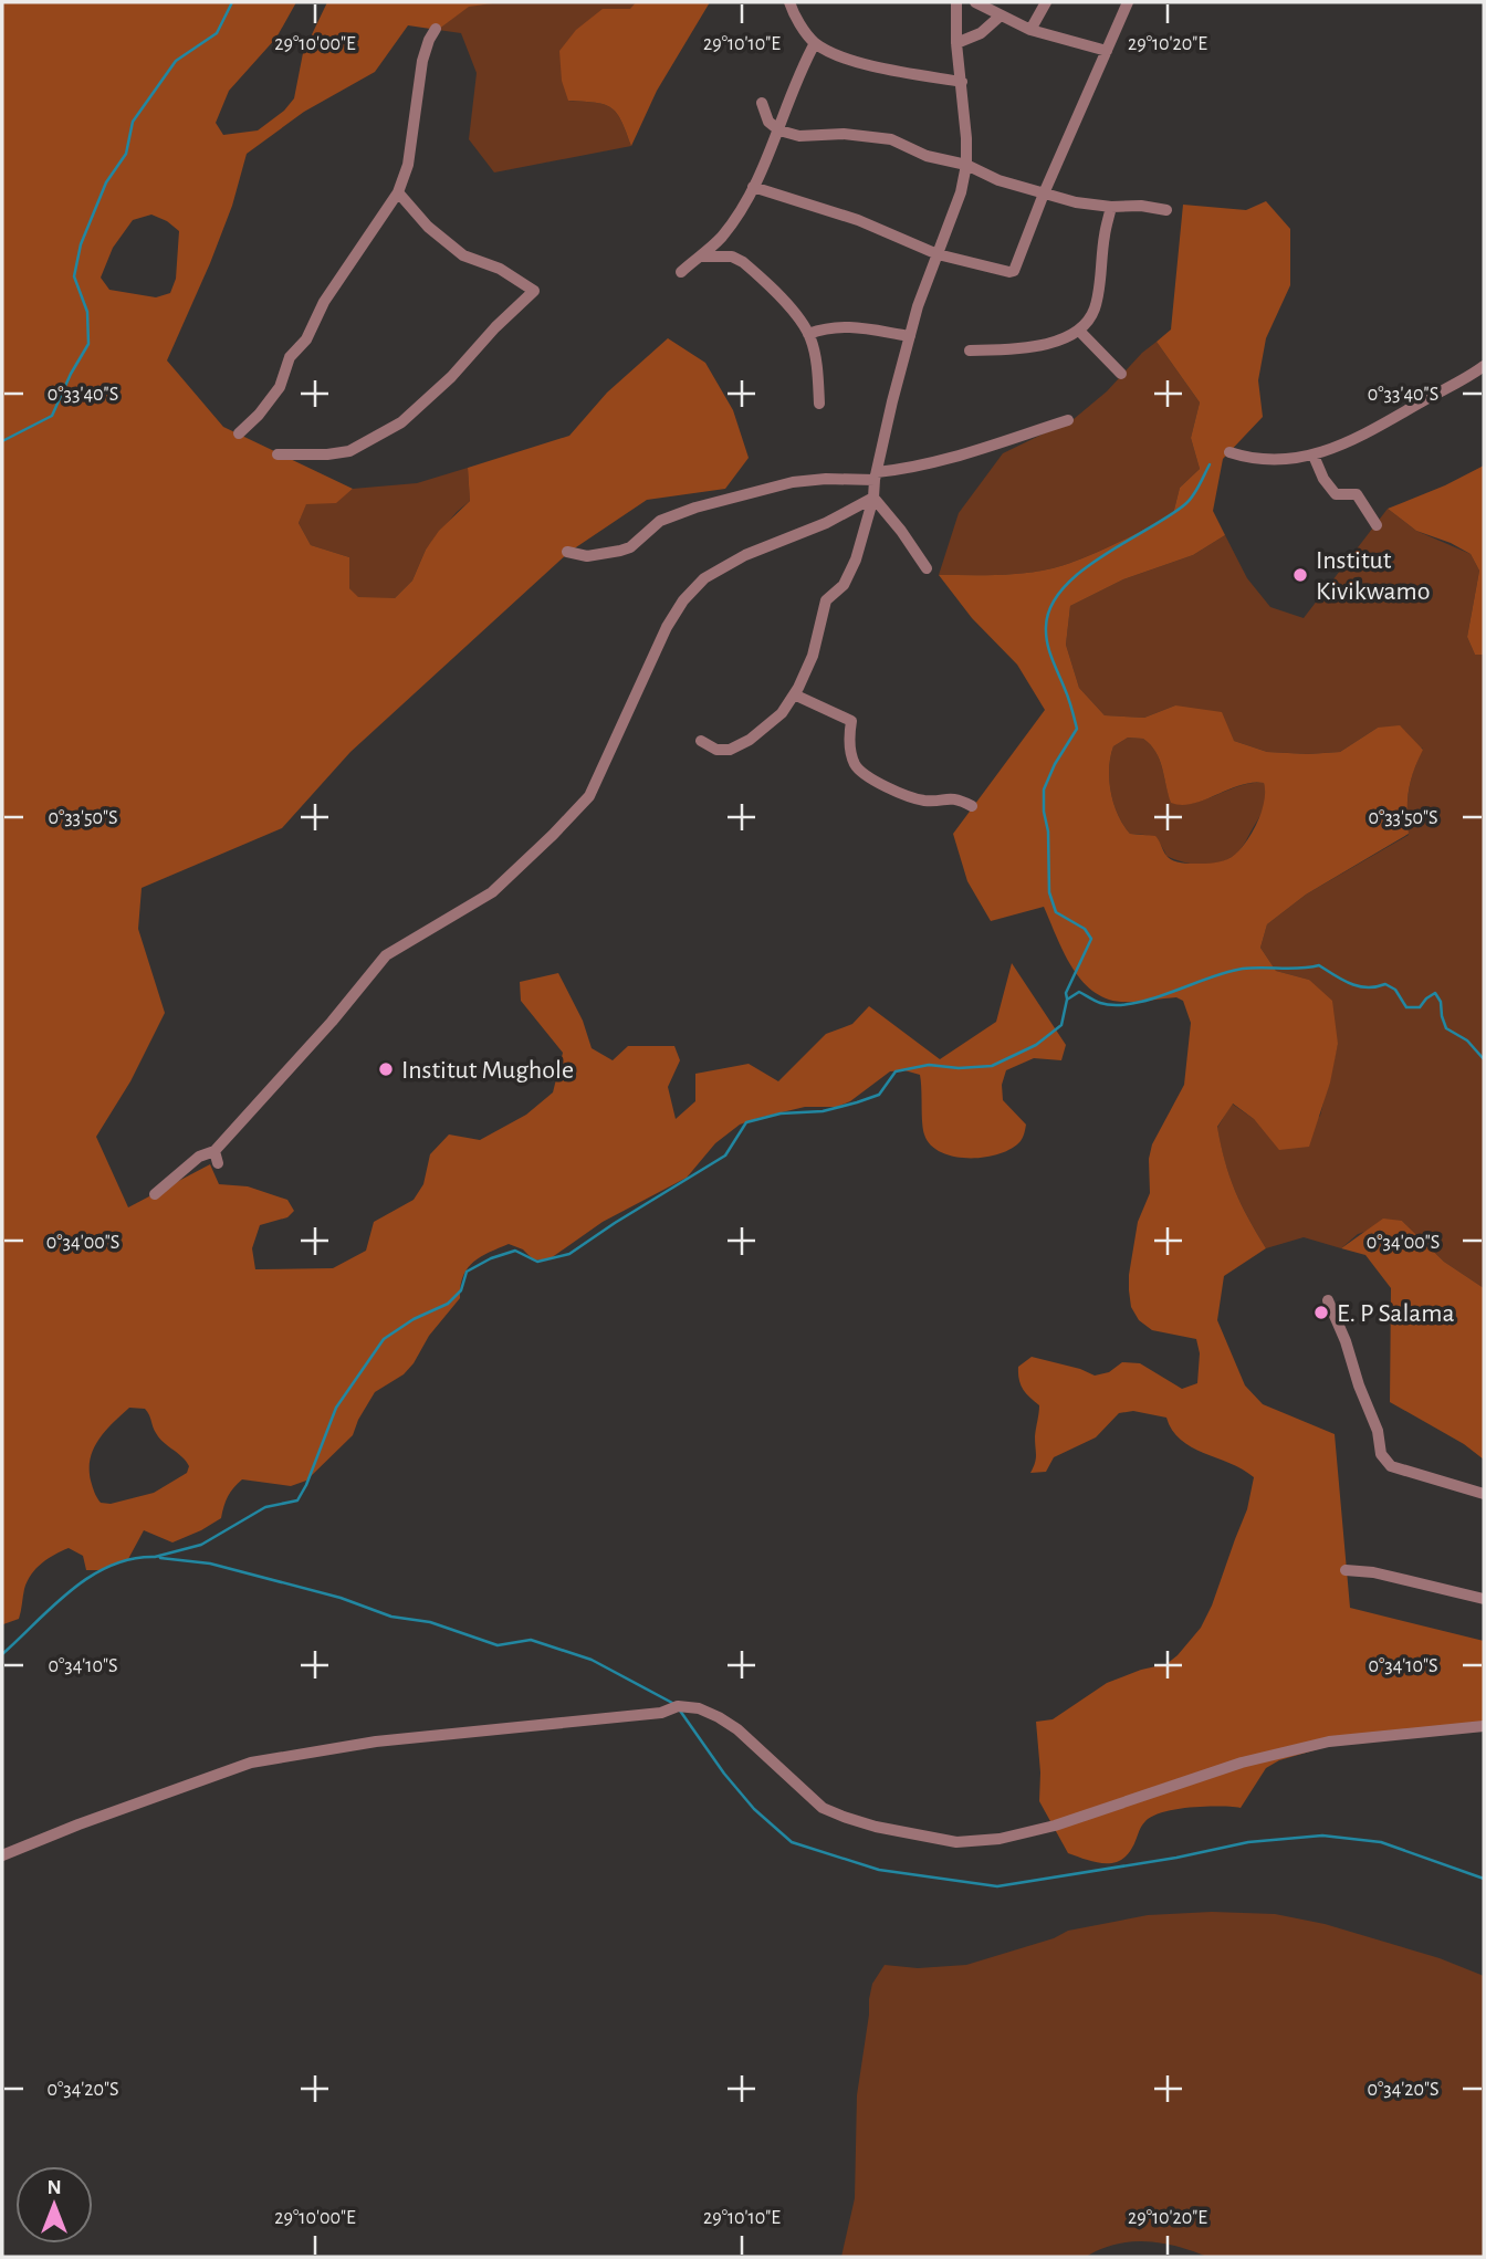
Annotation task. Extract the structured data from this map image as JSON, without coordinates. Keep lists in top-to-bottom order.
{
  "places": ["Institut Kivikwamo", "Institut Mughole", "E. P Salama"],
  "north": "top",
  "coordinates": [
    "29°10'00\"E",
    "29°10'10\"E",
    "29°10'20\"E",
    "0°33'40\"S",
    "0°33'50\"S",
    "0°34'00\"S",
    "0°34'10\"S",
    "0°34'20\"S"
  ]
}
